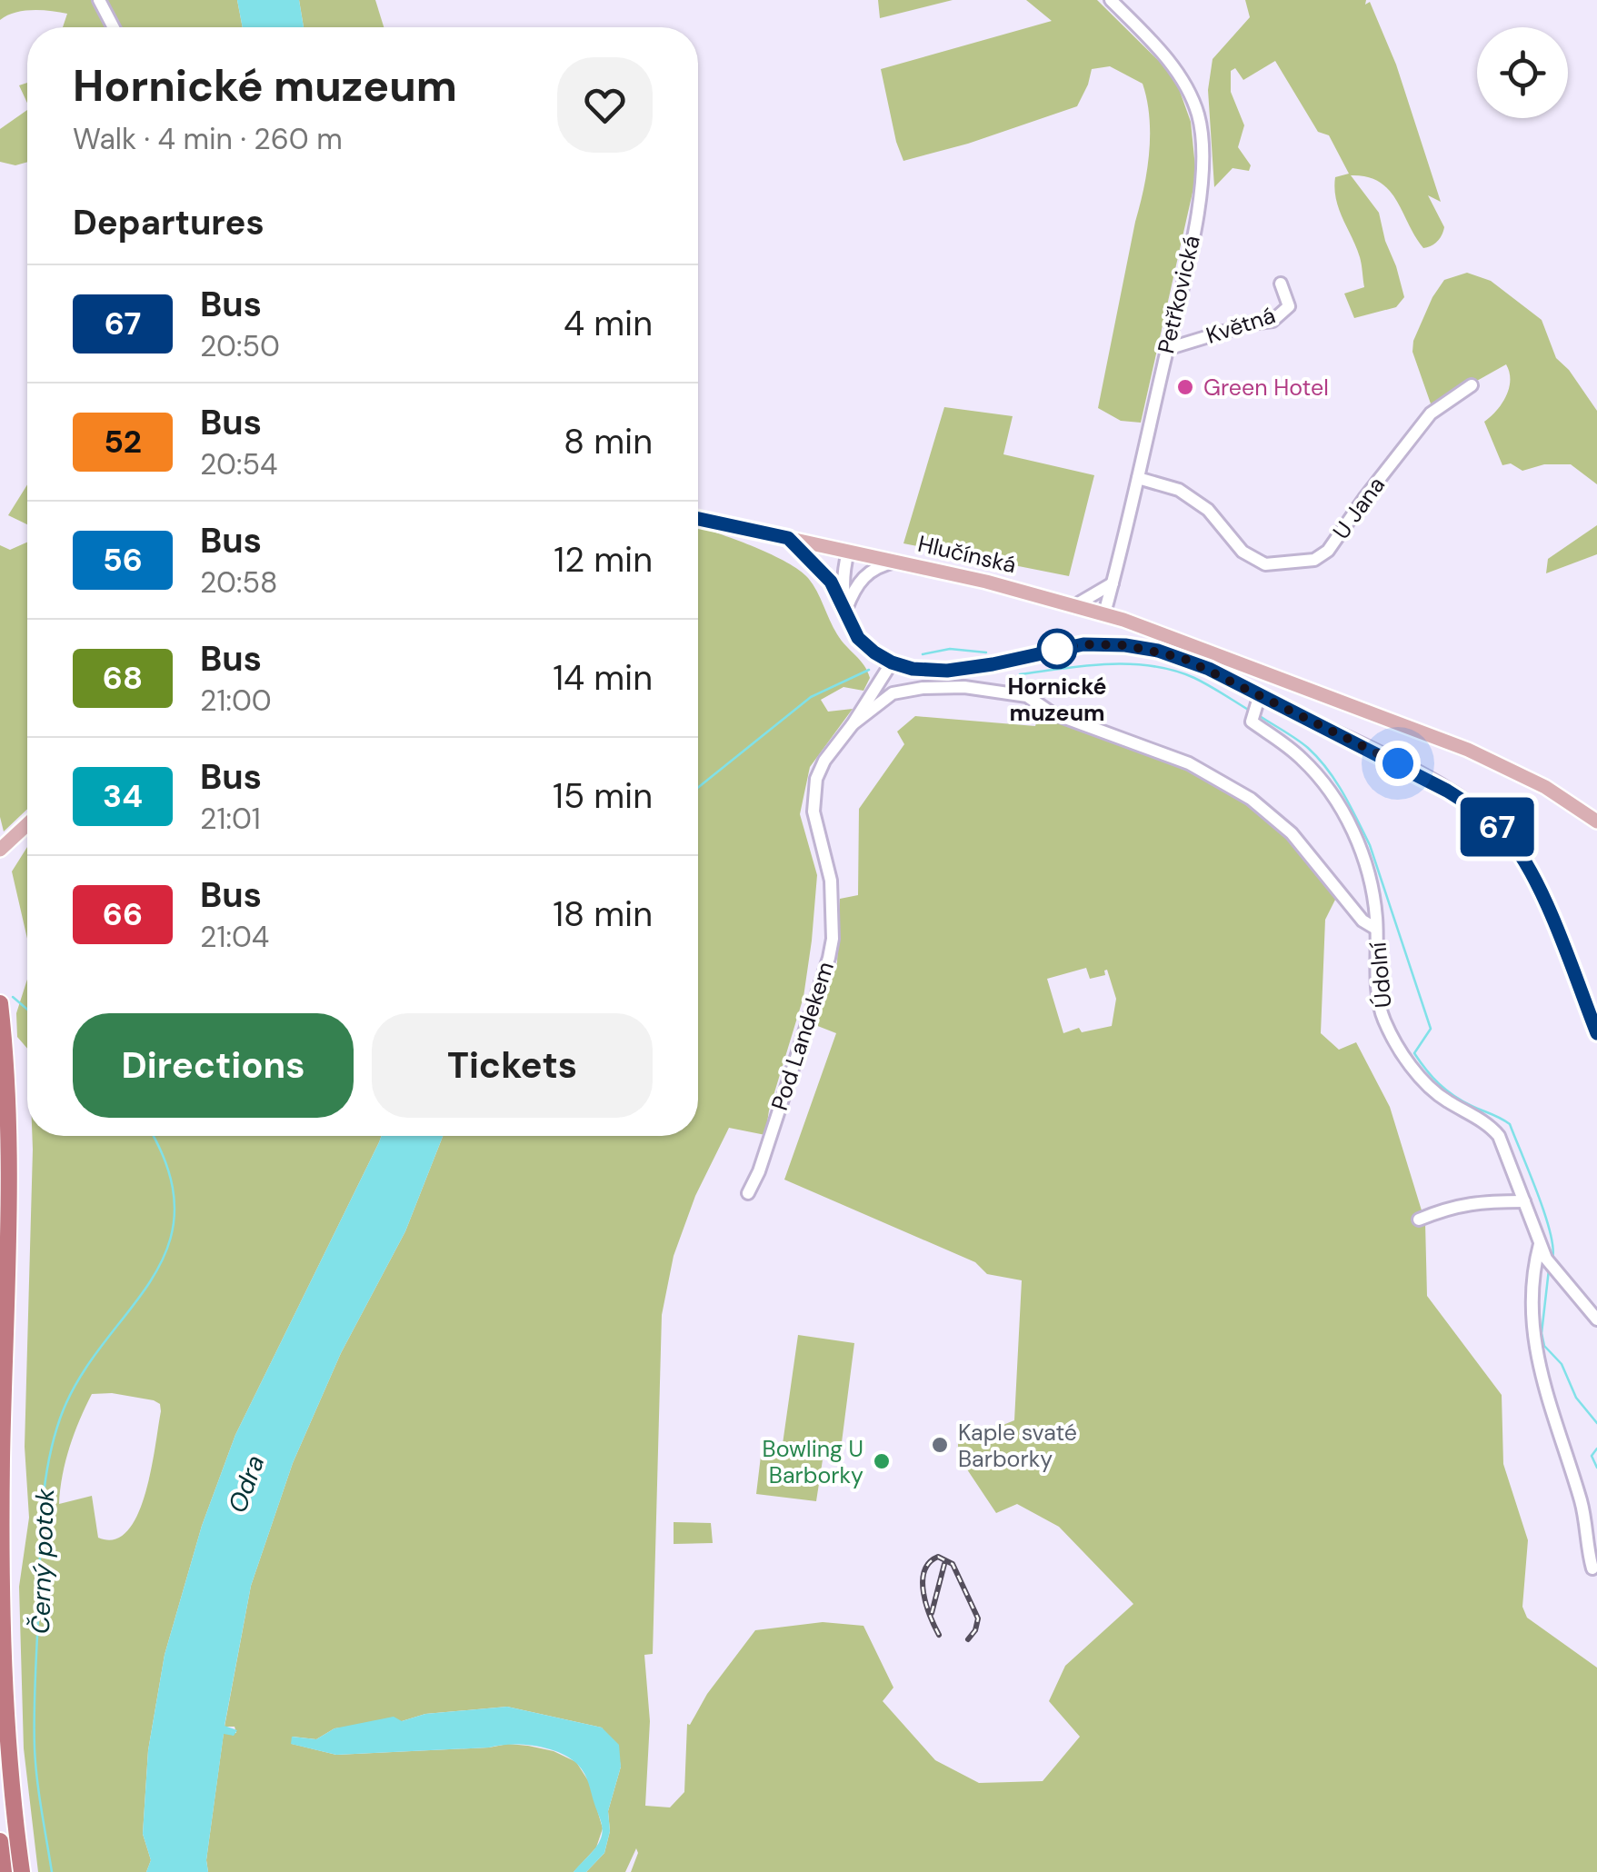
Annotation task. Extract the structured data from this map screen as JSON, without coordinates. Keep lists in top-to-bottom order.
{
  "streets": {
    "main road": ["Hlučínská"],
    "street": [
      "Petřkovická",
      "Květná",
      "U Jana",
      "Údolní",
      "Pod Landekem"
    ]
  },
  "crossings": [
    ["Petřkovická", "Květná"],
    ["Petřkovická", "U Jana"],
    ["Petřkovická", "Hlučínská"],
    ["Údolní", "Pod Landekem"]
  ],
  "water": ["Odra", "Černý potok"],
  "places": [
    "Green Hotel",
    "Hornické muzeum",
    "Kaple svaté Barborky",
    "Bowling U Barborky"
  ],
  "lines": ["bus line 67"],
  "page": {
    "on_map": "67",
    "heading": [
      ["Hornické muzeum", "Walk · 4 min · 260 m"],
      "Departures"
    ],
    "list": [
      {
        "mark": "67",
        "name": "Bus",
        "note": "20:50",
        "value": "4 min"
      },
      {
        "mark": "52",
        "name": "Bus",
        "note": "20:54",
        "value": "8 min"
      },
      {
        "mark": "56",
        "name": "Bus",
        "note": "20:58",
        "value": "12 min"
      },
      {
        "mark": "68",
        "name": "Bus",
        "note": "21:00",
        "value": "14 min"
      },
      {
        "mark": "34",
        "name": "Bus",
        "note": "21:01",
        "value": "15 min"
      },
      {
        "mark": "66",
        "name": "Bus",
        "note": "21:04",
        "value": "18 min"
      }
    ],
    "buttons": ["Directions", "Tickets"]
  }
}
